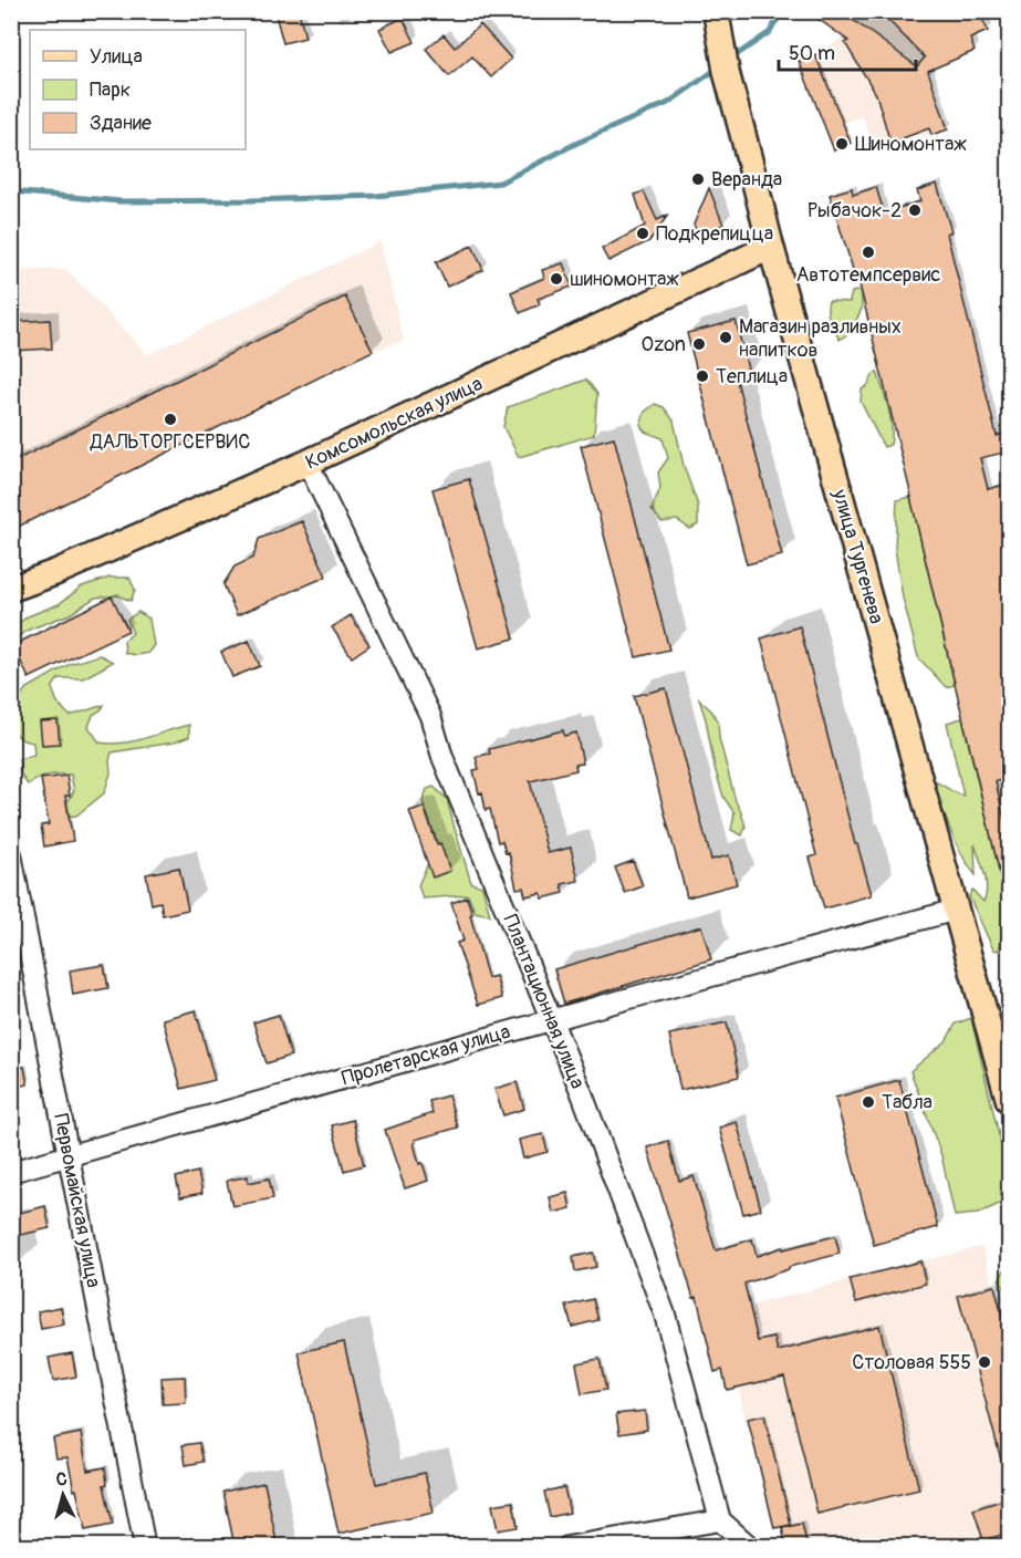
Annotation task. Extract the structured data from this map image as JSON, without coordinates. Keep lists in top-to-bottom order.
{
  "streets": {
    "main road": ["Комсомольская улица", "улица Тургенева"],
    "street": ["Плантационная улица", "Пролетарская улица", "Первомайская улица"]
  },
  "crossings": [
    ["Комсомольская улица", "улица Тургенева"],
    ["Комсомольская улица", "Плантационная улица"],
    ["улица Тургенева", "Пролетарская улица"],
    ["Плантационная улица", "Пролетарская улица"],
    ["Пролетарская улица", "Первомайская улица"]
  ],
  "places": [
    "Шиномонтаж",
    "Веранда",
    "Рыбачок-2",
    "Подкрепицца",
    "Автотемпсервис",
    "шиномонтаж",
    "Магазин разливных напитков",
    "Ozon",
    "Теплица",
    "ДАЛЬТОРГСЕРВИС",
    "Табла",
    "Столовая 555"
  ],
  "legend": ["Улица", "Парк", "Здание"],
  "scale_bar": "50 m",
  "north": "top"
}
